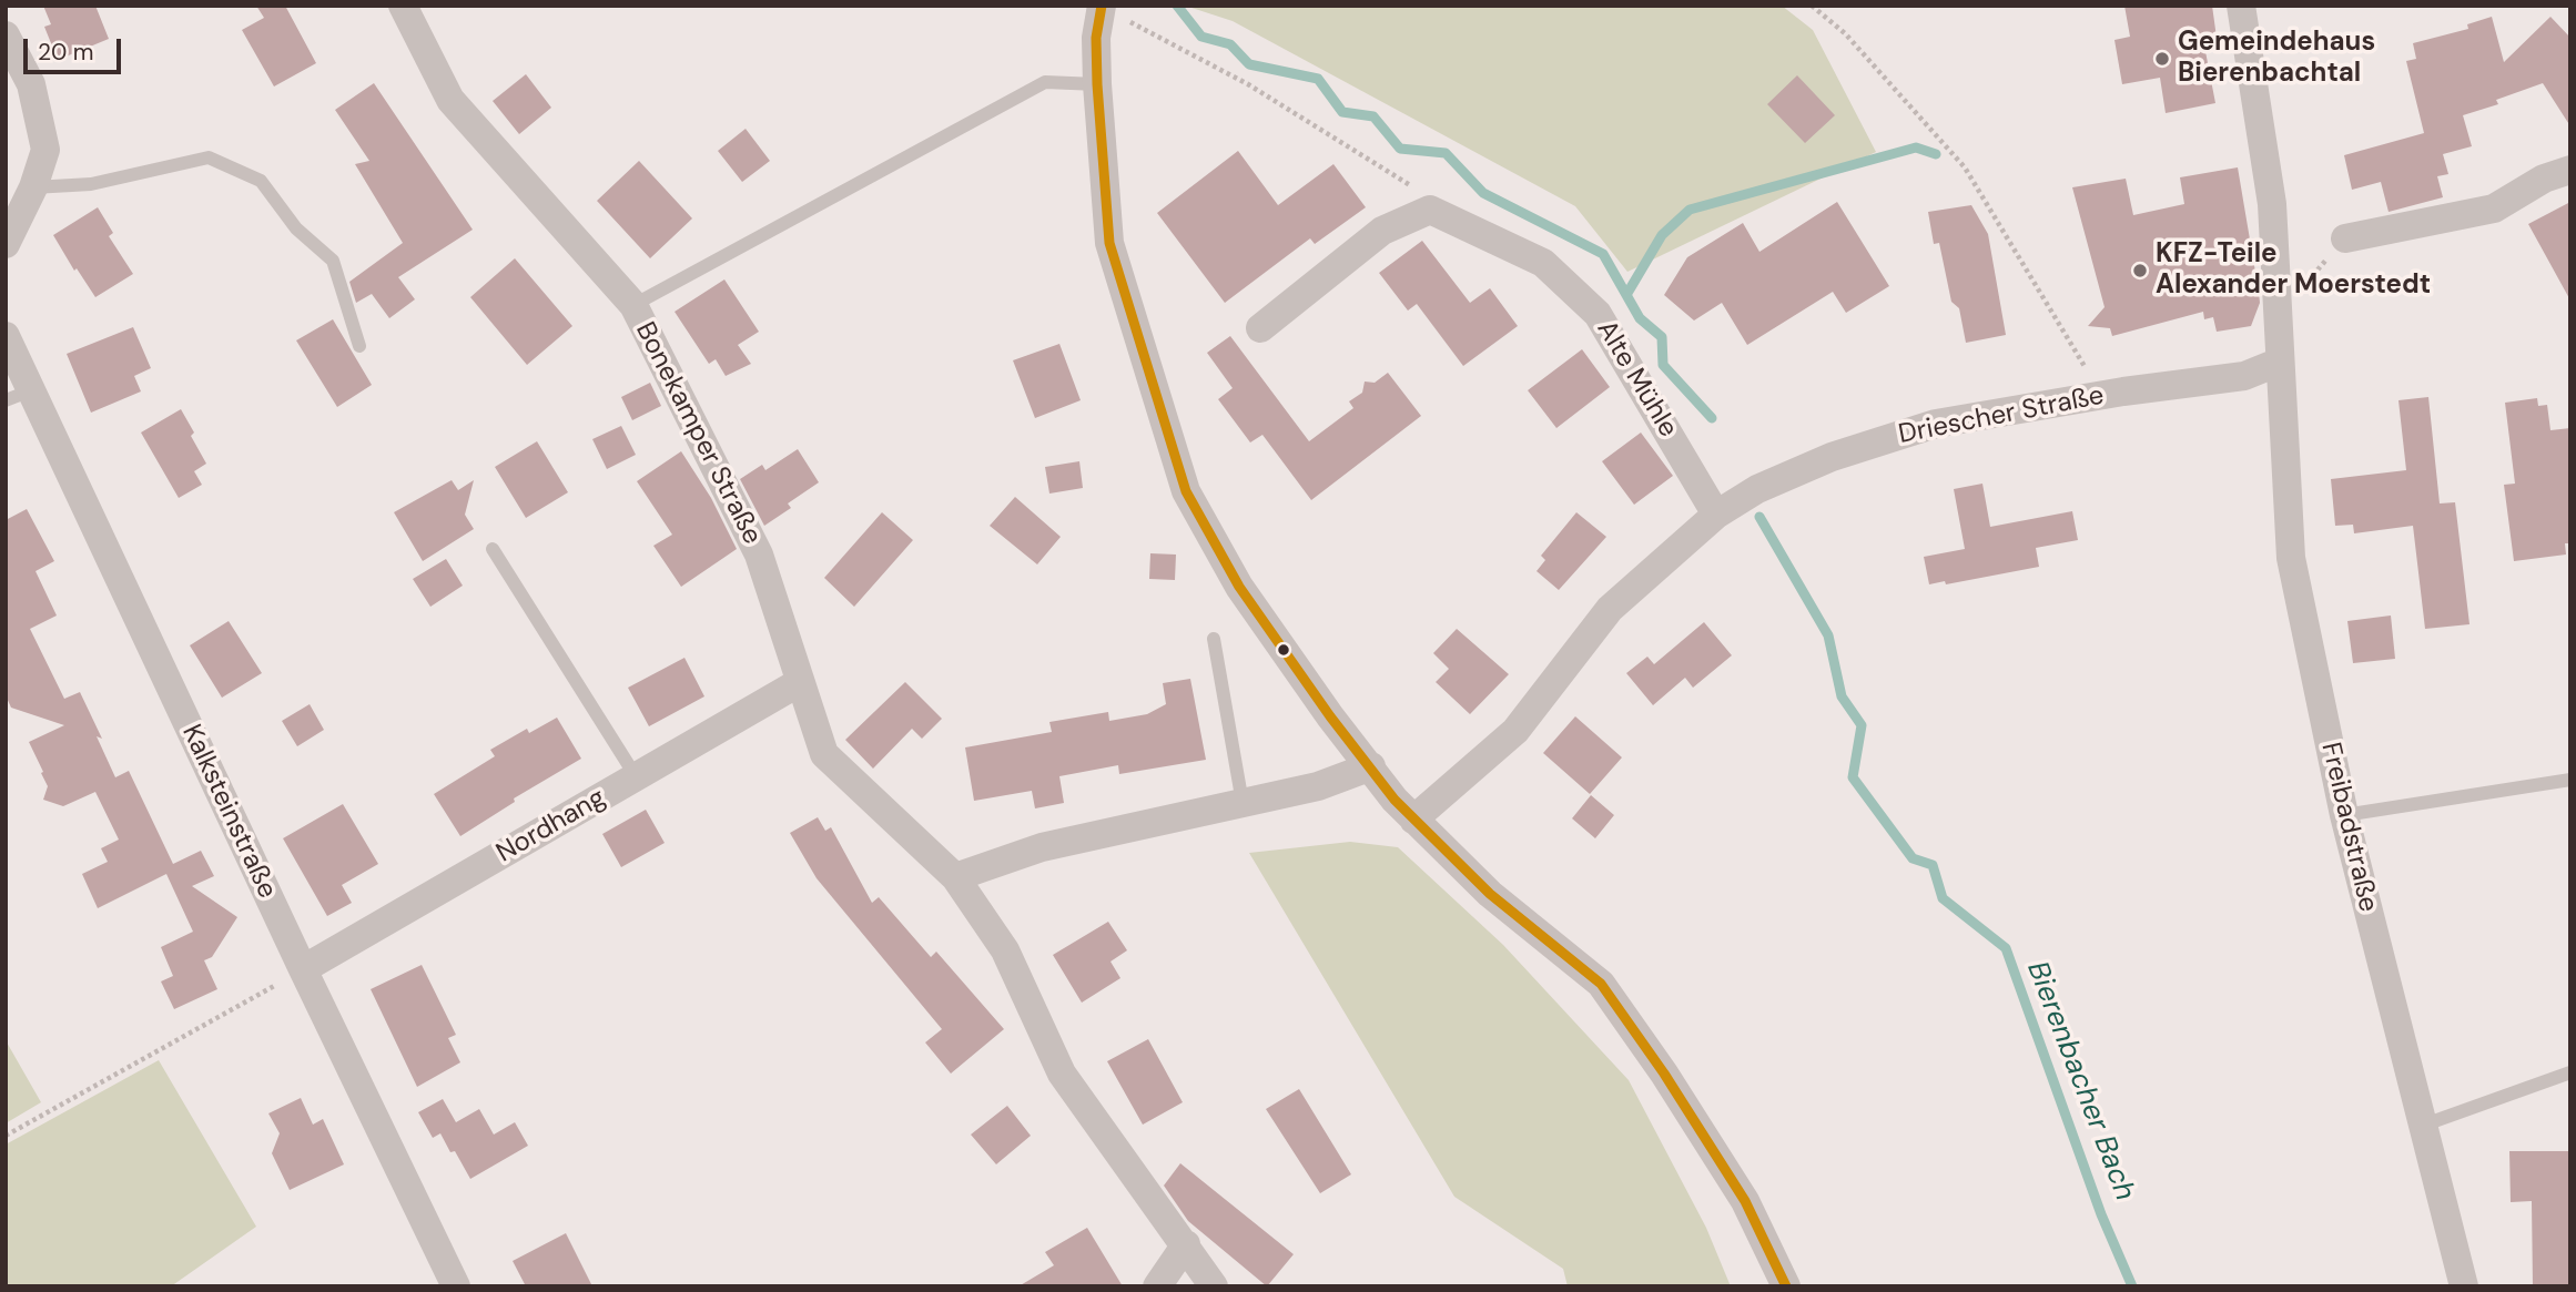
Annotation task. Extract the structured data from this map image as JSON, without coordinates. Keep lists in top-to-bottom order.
{
  "streets": {
    "street": [
      "Alte Mühle",
      "Driescher Straße",
      "Bonekamper Straße",
      "Kalksteinstraße",
      "Nordhang",
      "Freibadstraße"
    ]
  },
  "crossings": [
    ["Alte Mühle", "Driescher Straße"],
    ["Driescher Straße", "Freibadstraße"],
    ["Bonekamper Straße", "Nordhang"],
    ["Kalksteinstraße", "Nordhang"]
  ],
  "water": ["Bierenbacher Bach"],
  "places": ["Gemeindehaus Bierenbachtal", "KFZ-Teile Alexander Moerstedt"],
  "scale_bar": "20 m"
}
